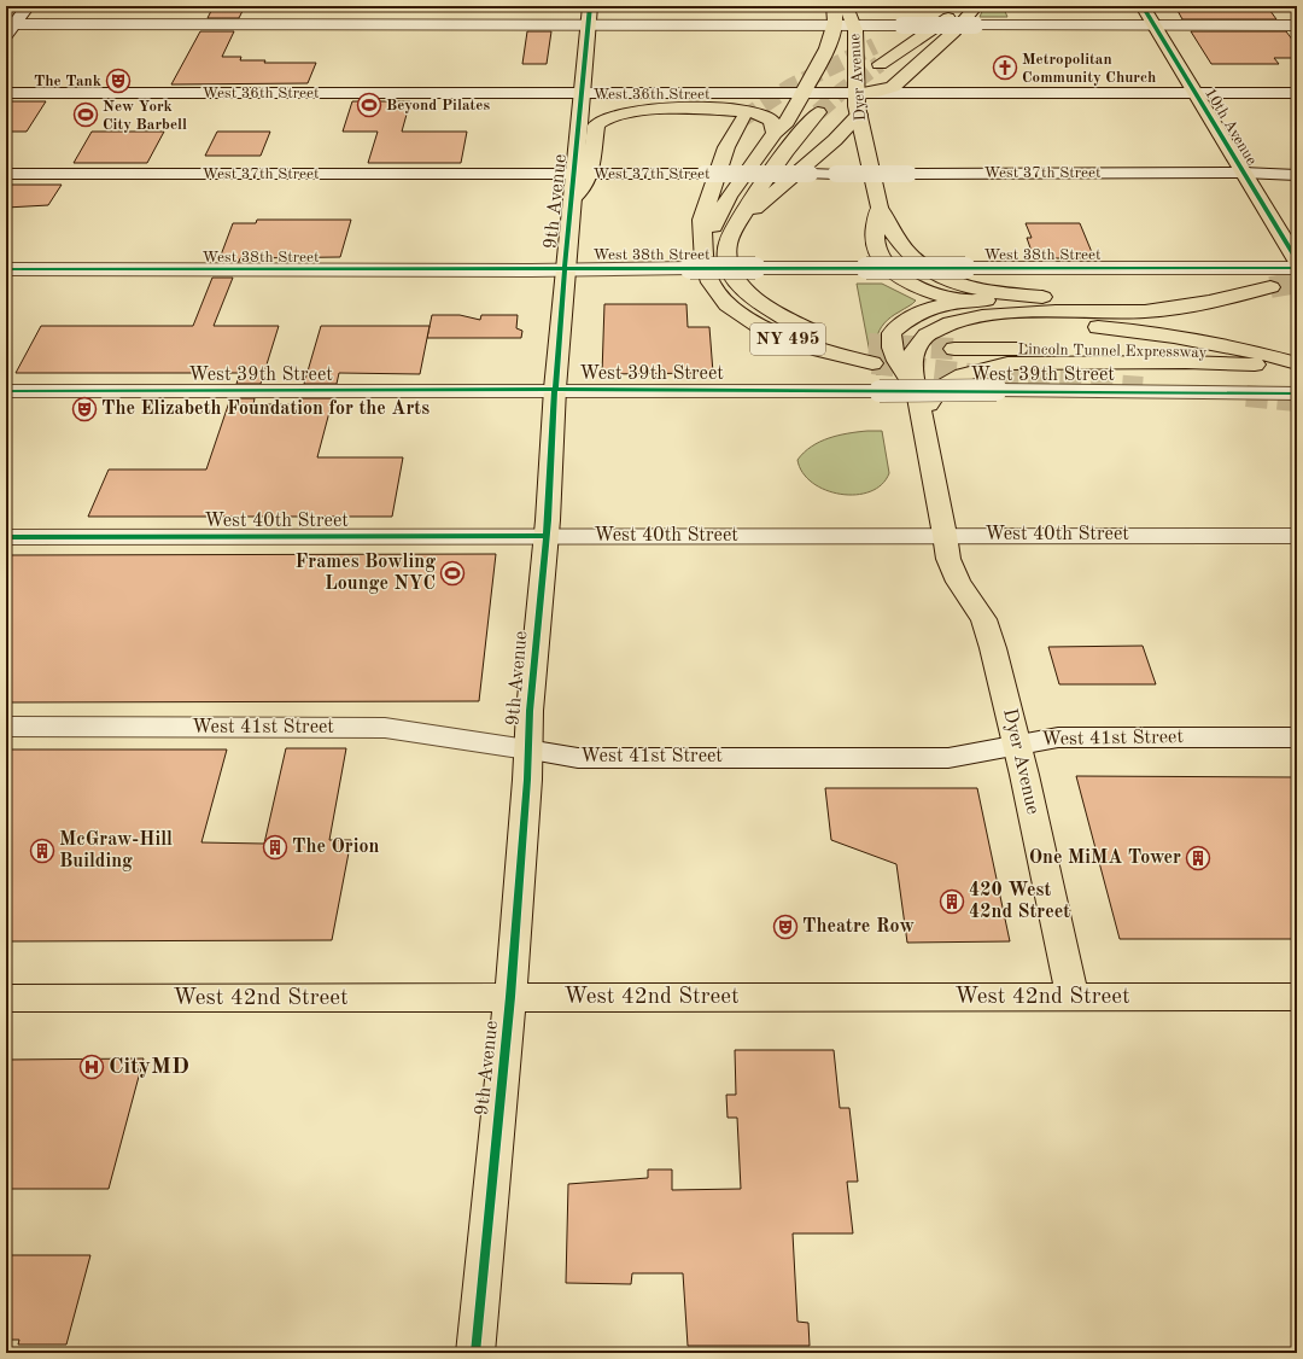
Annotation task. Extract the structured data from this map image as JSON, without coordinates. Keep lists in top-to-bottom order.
{
  "streets": {
    "main road": [
      "Dyer Avenue",
      "10th Avenue",
      "9th Avenue",
      "NY 495",
      "Lincoln Tunnel Expressway",
      "West 42nd Street"
    ],
    "street": [
      "West 36th Street",
      "West 37th Street",
      "West 38th Street",
      "West 39th Street",
      "West 40th Street",
      "West 41st Street"
    ]
  },
  "crossings": [
    ["Dyer Avenue", "West 36th Street"],
    ["Dyer Avenue", "NY 495"],
    ["Dyer Avenue", "West 40th Street"],
    ["Dyer Avenue", "West 41st Street"],
    ["Dyer Avenue", "West 42nd Street"],
    ["West 36th Street", "10th Avenue"],
    ["West 36th Street", "9th Avenue"],
    ["10th Avenue", "West 37th Street"],
    ["West 37th Street", "9th Avenue"],
    ["9th Avenue", "West 38th Street"],
    ["9th Avenue", "West 39th Street"],
    ["9th Avenue", "West 40th Street"],
    ["9th Avenue", "West 41st Street"],
    ["9th Avenue", "West 42nd Street"]
  ],
  "places": {
    "church": ["Metropolitan Community Church"],
    "theatre": ["The Tank", "The Elizabeth Foundation for the Arts", "Theatre Row"],
    "sports": ["Beyond Pilates", "New York City Barbell", "Frames Bowling Lounge NYC"],
    "building": [
      "The Orion",
      "McGraw-Hill Building",
      "One MiMA Tower",
      "420 West 42nd Street"
    ],
    "hospital": ["CityMD"]
  }
}
